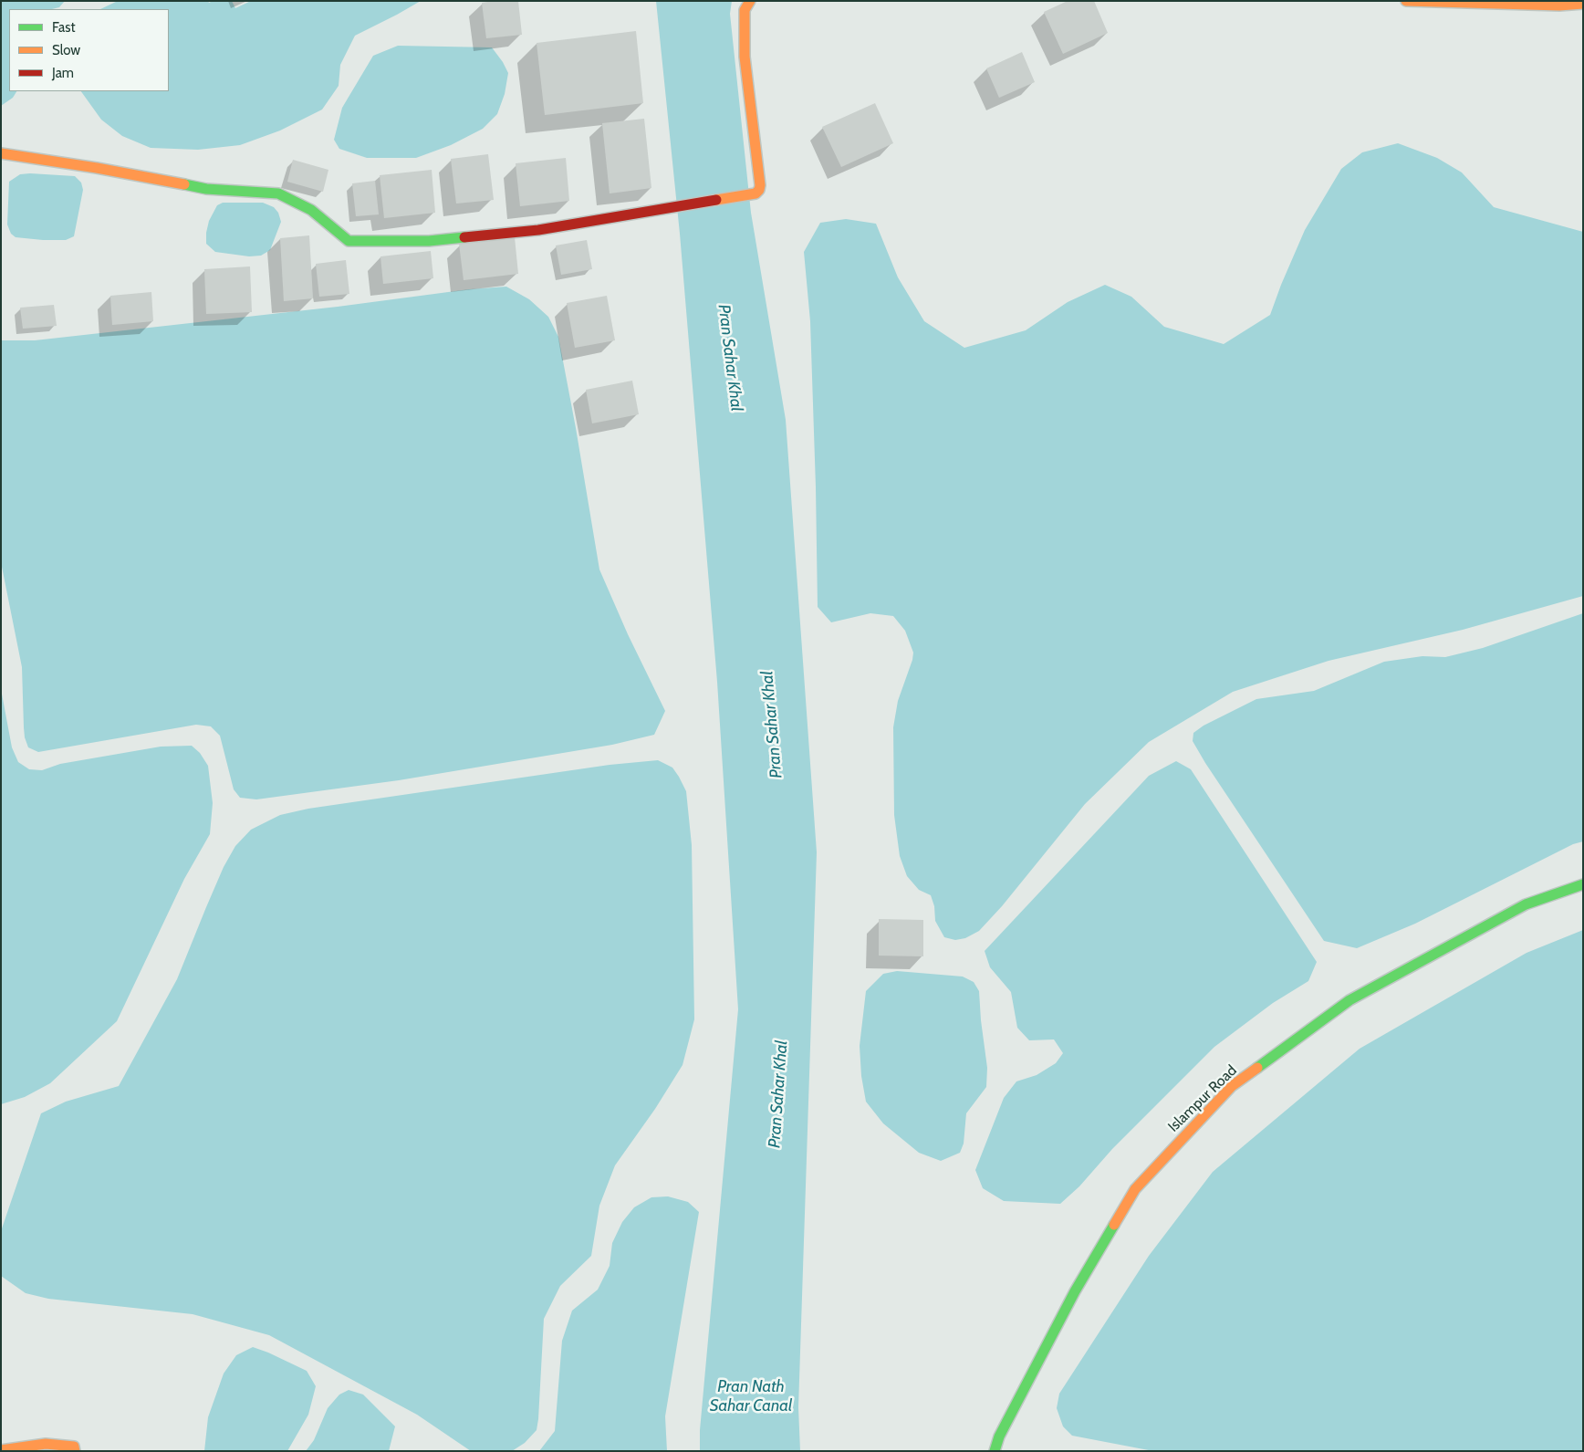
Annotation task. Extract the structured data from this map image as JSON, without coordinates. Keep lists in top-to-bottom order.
{
  "streets": {
    "street": ["Islampur Road"]
  },
  "water": ["Pran Sahar Khal", "Pran Nath Sahar Canal"],
  "legend": ["Fast", "Slow", "Jam"]
}
